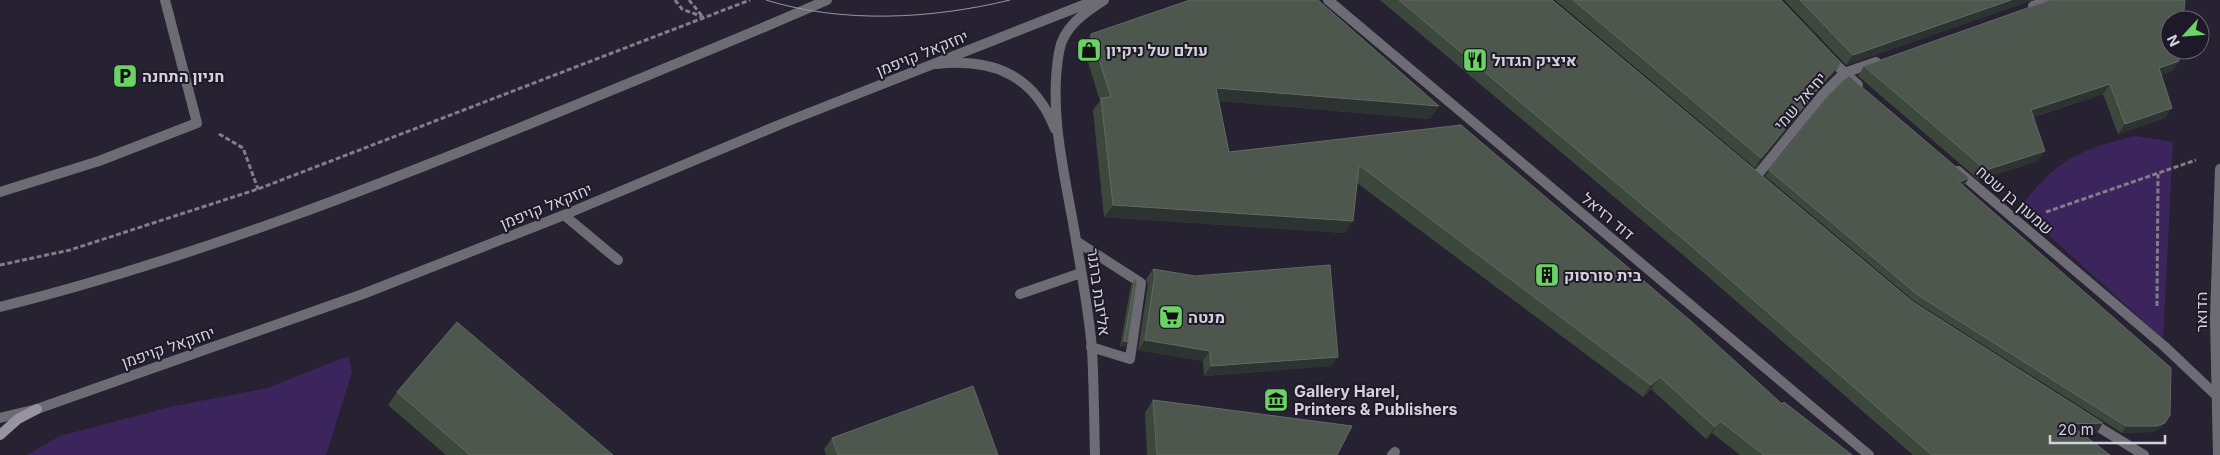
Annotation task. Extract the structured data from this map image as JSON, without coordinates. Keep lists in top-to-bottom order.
{
  "streets": {
    "street": [
      "יחזקאל קויפמן",
      "יחיאל שמי",
      "שמעון בן שטח",
      "דוד רזיאל",
      "אליזבת ברגנר",
      "הדואר"
    ]
  },
  "crossings": [
    ["יחזקאל קויפמן", "אליזבת ברגנר"],
    ["שמעון בן שטח", "הדואר"]
  ],
  "places": {
    "shop": ["עולם של ניקיון"],
    "restaurant": ["איציק הגדול"],
    "parking": ["חניון התחנה"],
    "building": ["בית סורסוק"],
    "supermarket": ["מנטה"],
    "museum": ["Gallery Harel, Printers & Publishers"]
  },
  "scale_bar": "20 m",
  "north": "bottom left"
}
